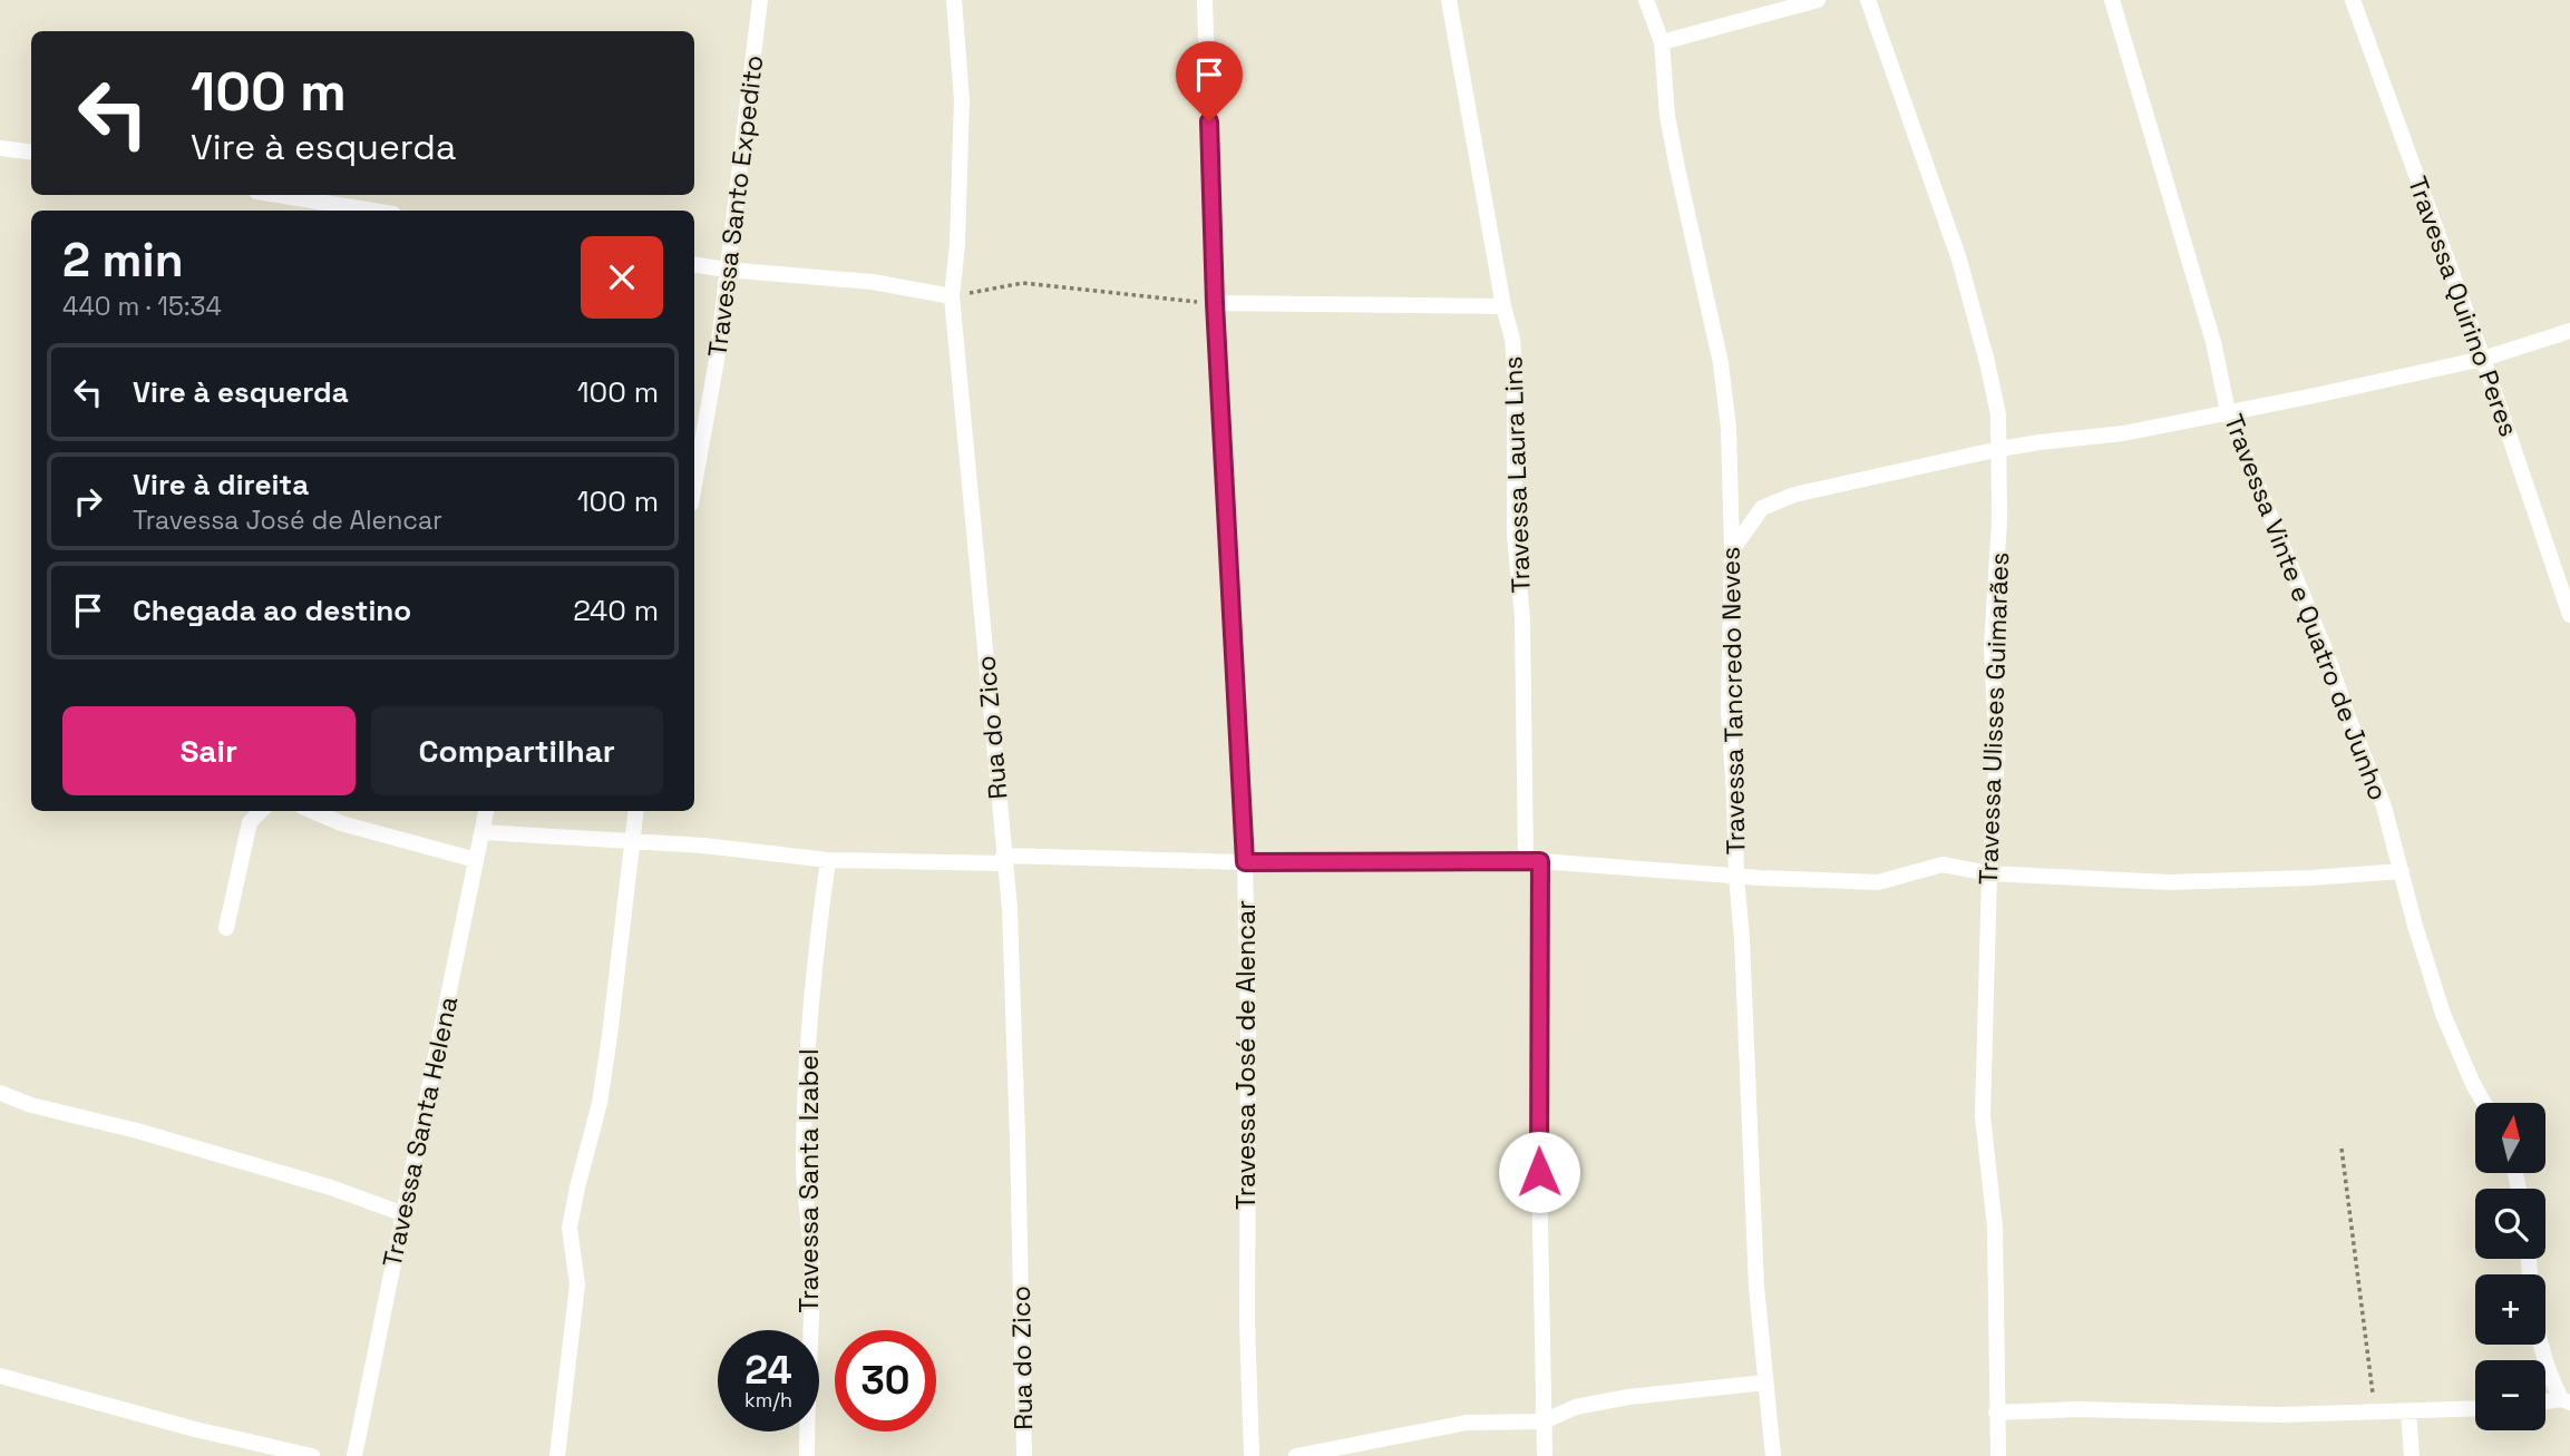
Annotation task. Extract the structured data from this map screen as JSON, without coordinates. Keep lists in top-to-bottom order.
{
  "streets": {
    "street": [
      "Travessa Santo Expedito",
      "Travessa Quirino Peres",
      "Travessa Laura Lins",
      "Travessa Vinte e Quatro de Junho",
      "Travessa Tancredo Neves",
      "Travessa Ulisses Guimarães",
      "Rua do Zico",
      "Travessa José de Alencar",
      "Travessa Santa Helena",
      "Travessa Santa Izabel"
    ]
  },
  "north": "top",
  "page": {
    "turn": ["100 m", "Vire à esquerda"],
    "heading": ["2 min", "440 m · 15:34"],
    "list": [
      {
        "name": "Vire à esquerda",
        "value": "100 m"
      },
      {
        "name": "Vire à direita",
        "note": "Travessa José de Alencar",
        "value": "100 m"
      },
      {
        "name": "Chegada ao destino",
        "value": "240 m"
      }
    ],
    "buttons": ["Sair", "Compartilhar"],
    "map_buttons": ["+", "−"],
    "speed": "24 km/h",
    "limit": "30"
  }
}
